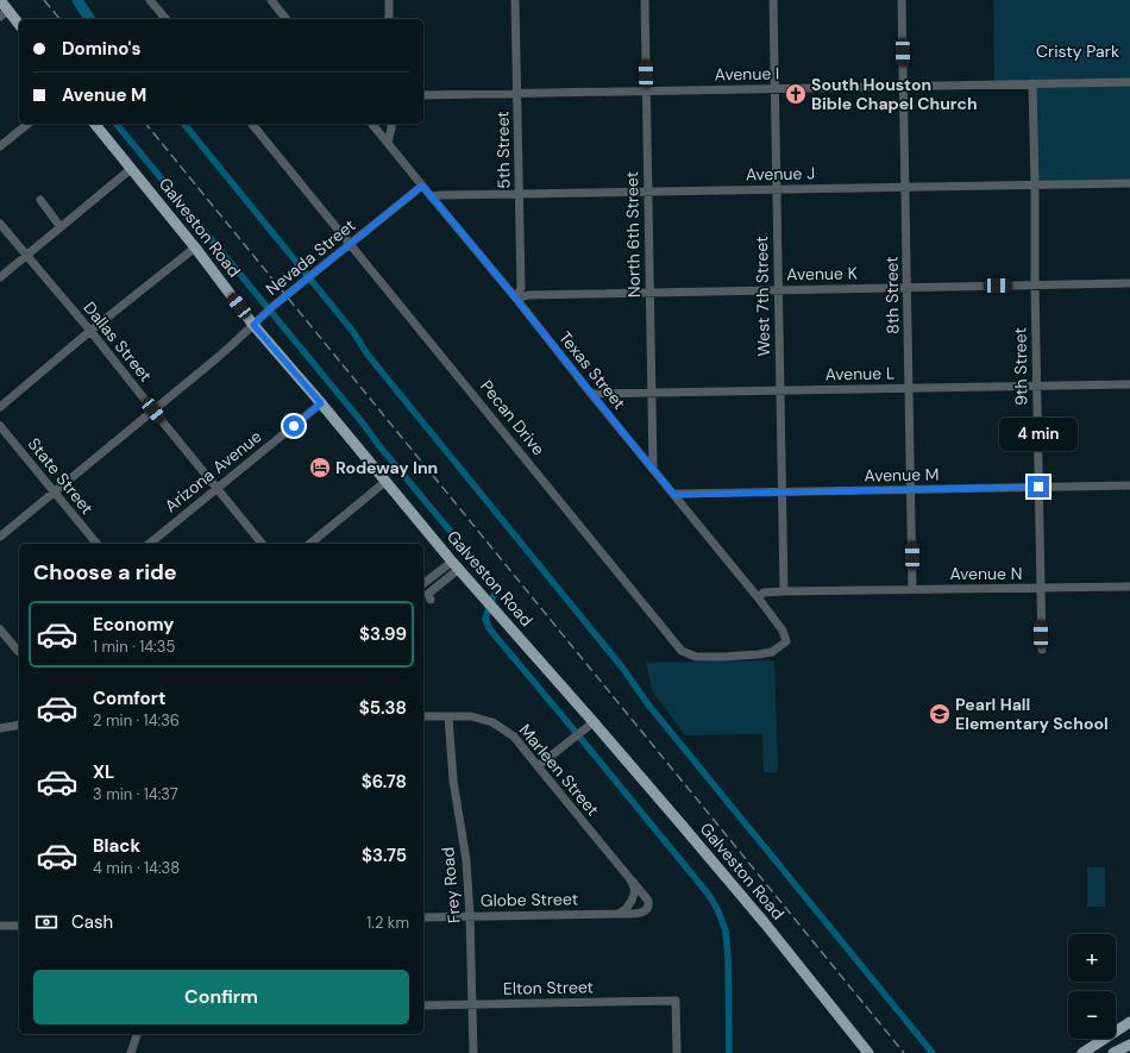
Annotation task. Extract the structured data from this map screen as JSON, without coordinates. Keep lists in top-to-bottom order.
{
  "streets": {
    "main road": ["Galveston Road"],
    "street": [
      "Avenue I",
      "5th Street",
      "Avenue J",
      "North 6th Street",
      "Nevada Street",
      "Avenue K",
      "8th Street",
      "West 7th Street",
      "Dallas Street",
      "9th Street",
      "Texas Street",
      "Avenue L",
      "Pecan Drive",
      "Arizona Avenue",
      "Avenue M",
      "State Street",
      "Avenue N",
      "Marleen Street",
      "Frey Road",
      "Globe Street",
      "Elton Street"
    ]
  },
  "crossings": [
    ["Avenue I", "5th Street"],
    ["Avenue I", "North 6th Street"],
    ["Avenue I", "8th Street"],
    ["Avenue I", "West 7th Street"],
    ["Avenue I", "9th Street"],
    ["5th Street", "Avenue J"],
    ["5th Street", "Avenue K"],
    ["5th Street", "Texas Street"],
    ["Avenue J", "North 6th Street"],
    ["Avenue J", "8th Street"],
    ["Avenue J", "West 7th Street"],
    ["Avenue J", "9th Street"],
    ["Avenue J", "Texas Street"],
    ["Galveston Road", "Nevada Street"],
    ["Galveston Road", "Arizona Avenue"],
    ["North 6th Street", "Avenue K"],
    ["North 6th Street", "Texas Street"],
    ["North 6th Street", "Avenue L"],
    ["Nevada Street", "Dallas Street"],
    ["Nevada Street", "Texas Street"],
    ["Nevada Street", "Pecan Drive"],
    ["Nevada Street", "State Street"],
    ["Avenue K", "8th Street"],
    ["Avenue K", "West 7th Street"],
    ["Avenue K", "9th Street"],
    ["Avenue K", "Texas Street"],
    ["8th Street", "Avenue L"],
    ["8th Street", "Avenue M"],
    ["8th Street", "Avenue N"],
    ["West 7th Street", "Avenue L"],
    ["West 7th Street", "Avenue M"],
    ["West 7th Street", "Avenue N"],
    ["Dallas Street", "Arizona Avenue"],
    ["9th Street", "Avenue L"],
    ["9th Street", "Avenue M"],
    ["9th Street", "Avenue N"],
    ["Texas Street", "Avenue L"],
    ["Texas Street", "Pecan Drive"],
    ["Texas Street", "Avenue M"],
    ["Texas Street", "Avenue N"],
    ["Marleen Street", "Frey Road"],
    ["Marleen Street", "Globe Street"],
    ["Frey Road", "Globe Street"],
    ["Frey Road", "Elton Street"]
  ],
  "parks": ["Cristy Park"],
  "places": {
    "church": ["South Houston Bible Chapel Church"],
    "hotel": ["Rodeway Inn"],
    "school or university": ["Pearl Hall Elementary School"]
  },
  "page": {
    "banner": ["Domino's", "Avenue M"],
    "bubble": "4 min",
    "heading": "Choose a ride",
    "list": [
      {
        "name": "Economy",
        "note": "1 min · 14:35",
        "value": "$3.99"
      },
      {
        "name": "Comfort",
        "note": "2 min · 14:36",
        "value": "$5.38"
      },
      {
        "name": "XL",
        "note": "3 min · 14:37",
        "value": "$6.78"
      },
      {
        "name": "Black",
        "note": "4 min · 14:38",
        "value": "$3.75"
      }
    ],
    "pay": ["Cash", "1.2 km"],
    "map_buttons": ["+", "−"],
    "buttons": "Confirm"
  }
}
